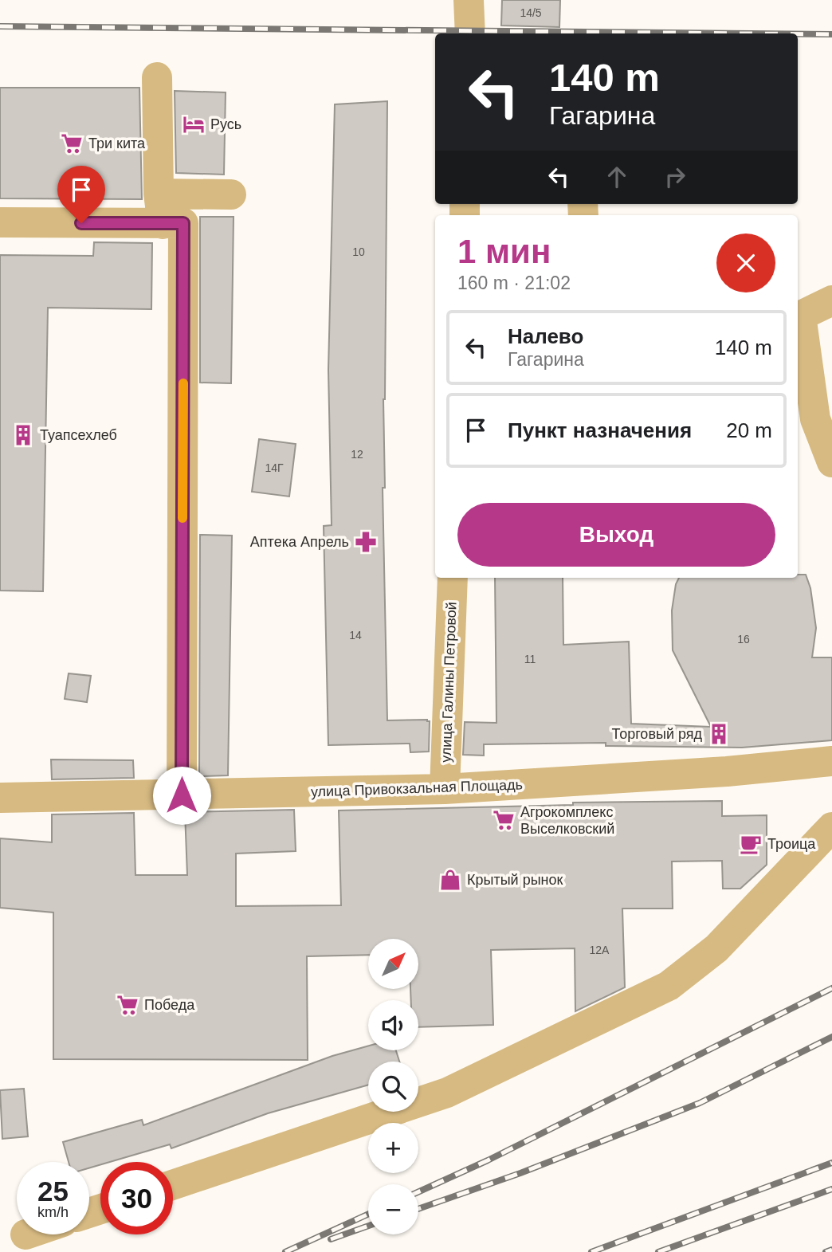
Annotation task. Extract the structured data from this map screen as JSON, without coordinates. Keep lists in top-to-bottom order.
{
  "streets": {
    "street": ["улица Галины Петровой", "улица Привокзальная Площадь"]
  },
  "crossings": [
    ["улица Галины Петровой", "улица Привокзальная Площадь"]
  ],
  "places": {
    "hotel": ["Русь"],
    "supermarket": ["Три кита", "Агрокомплекс Выселковский", "Победа"],
    "building": ["Туапсехлеб", "Торговый ряд"],
    "pharmacy": ["Аптека Апрель"],
    "cafe": ["Троица"],
    "shop": ["Крытый рынок"]
  },
  "house_numbers": [
    "14/5",
    "10",
    "12",
    "14Г",
    "14",
    "16",
    "11",
    "12А"
  ],
  "north": "top right",
  "page": {
    "turn": ["140 m", "Гагарина"],
    "heading": ["1 мин", "160 m · 21:02"],
    "list": [
      {
        "name": "Налево",
        "note": "Гагарина",
        "value": "140 m"
      },
      {
        "name": "Пункт назначения",
        "value": "20 m"
      }
    ],
    "buttons": "Выход",
    "map_buttons": ["+", "−"],
    "speed": "25 km/h",
    "limit": "30"
  }
}
